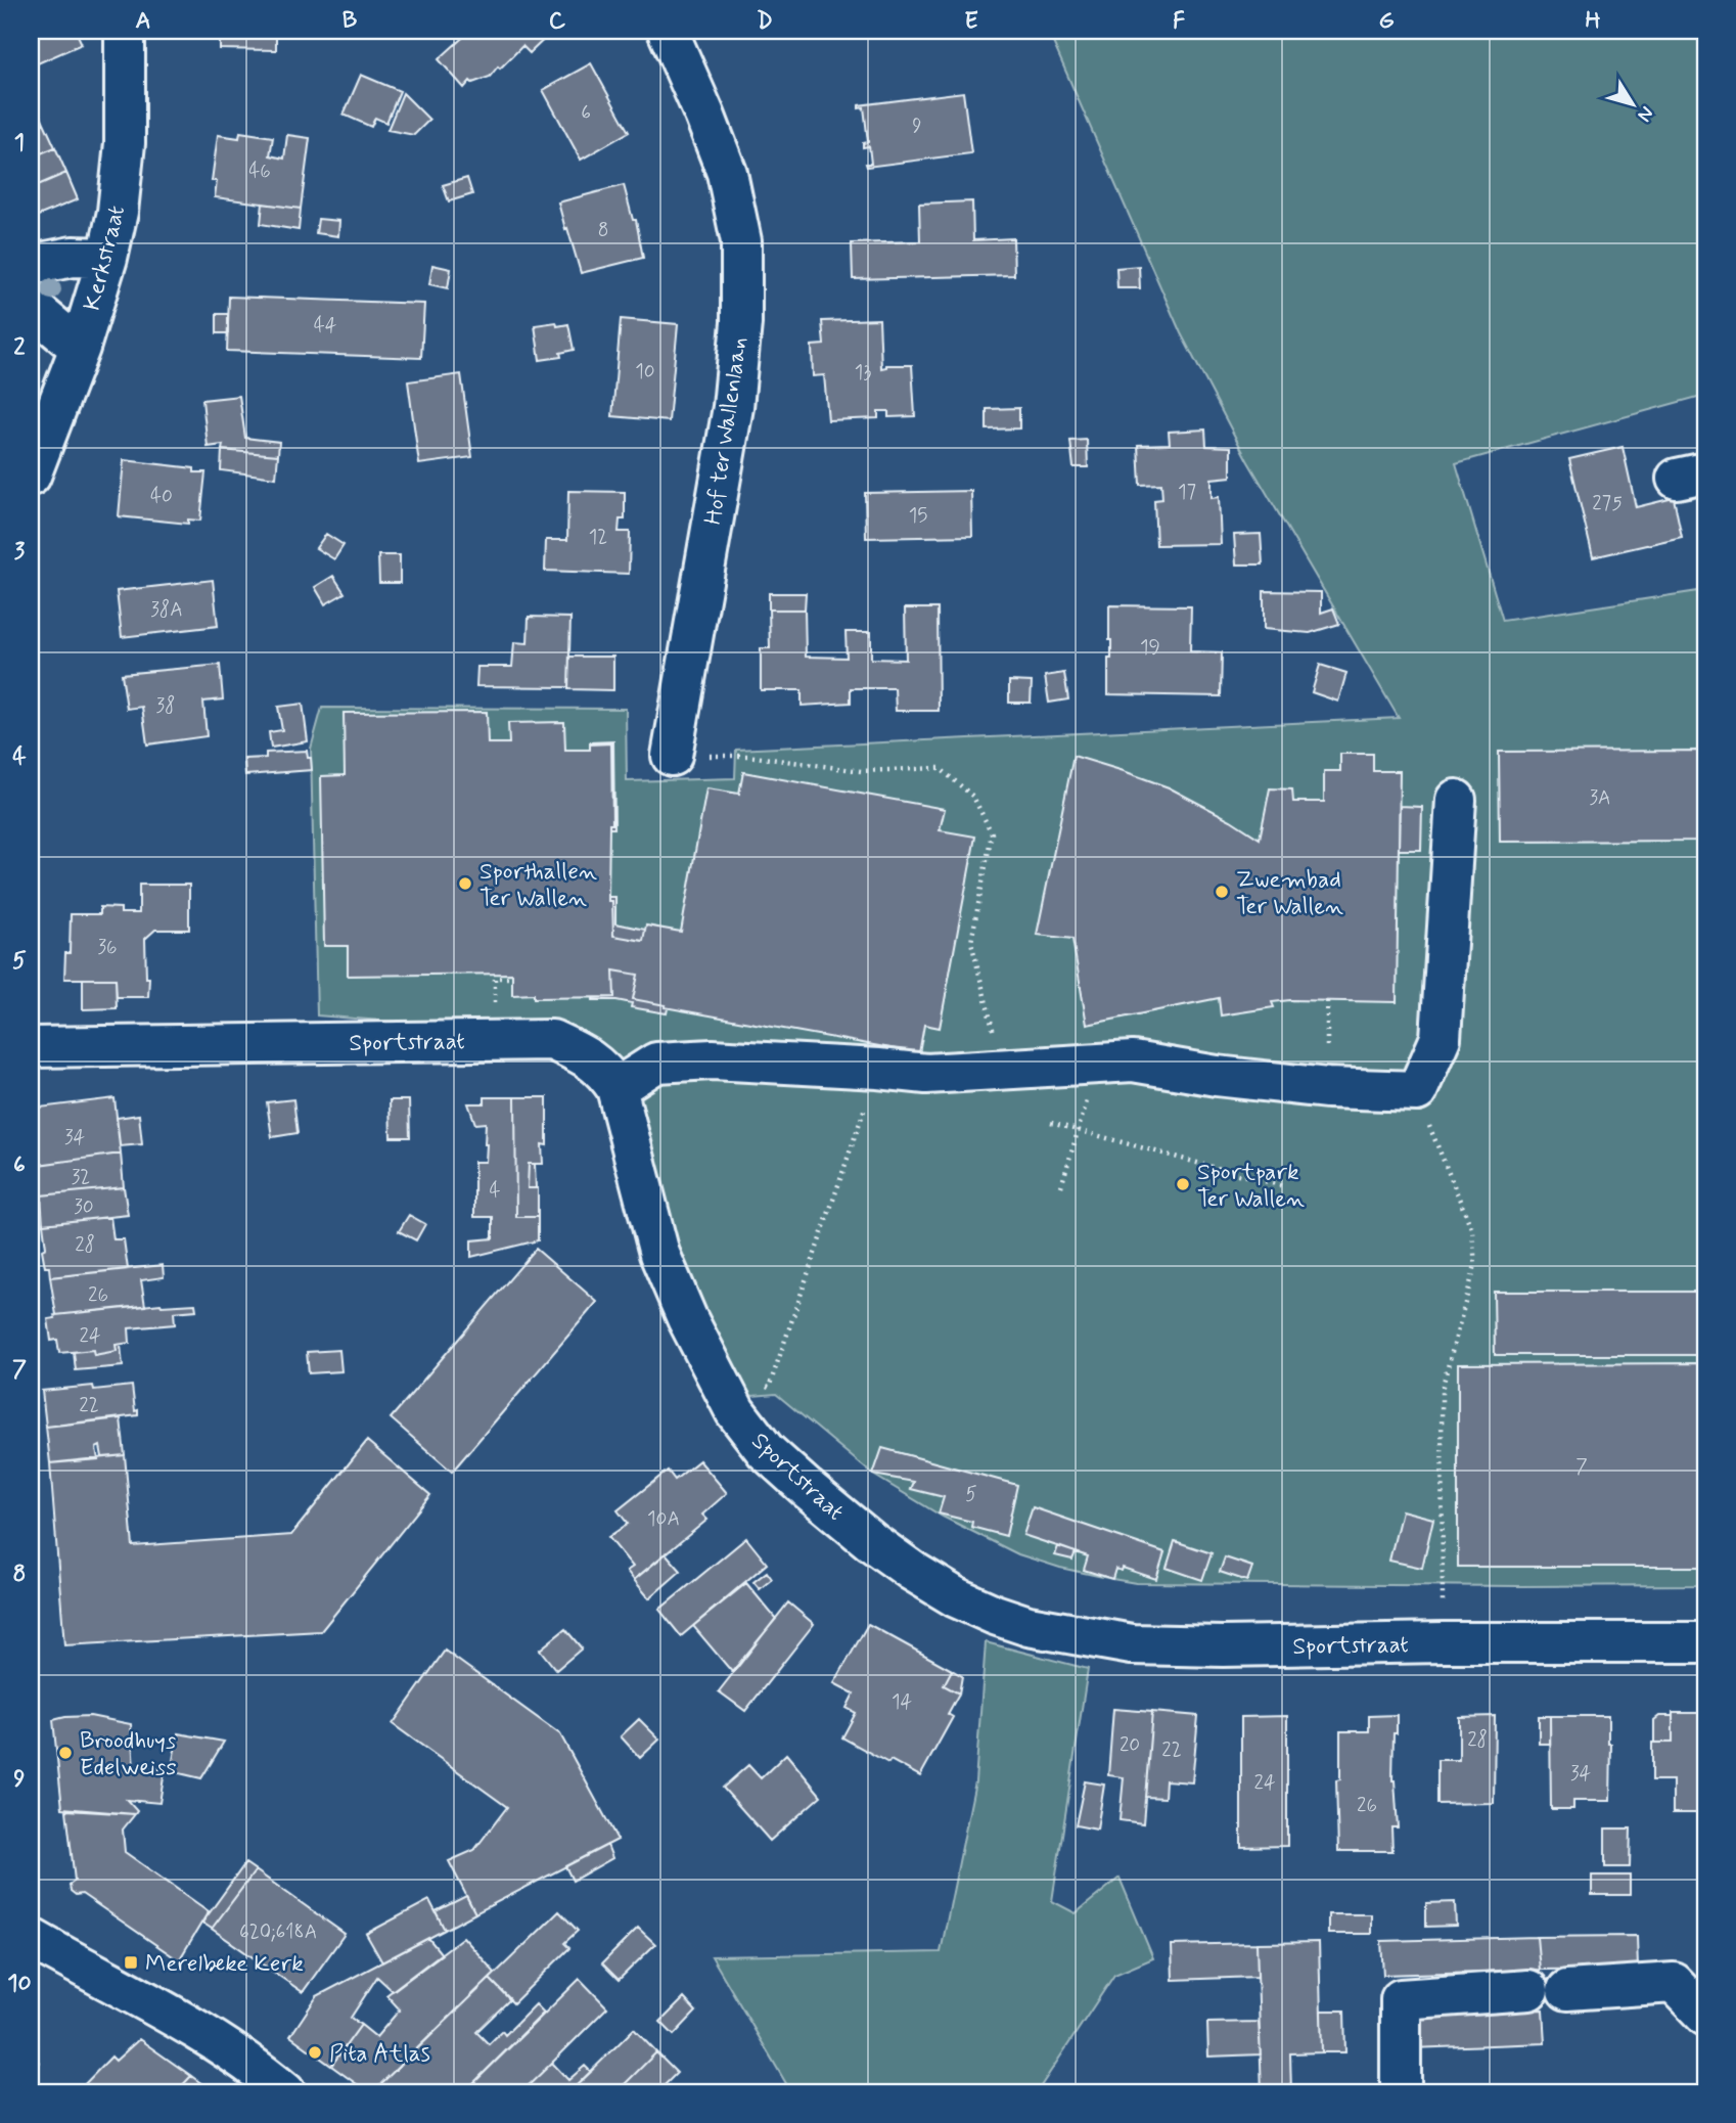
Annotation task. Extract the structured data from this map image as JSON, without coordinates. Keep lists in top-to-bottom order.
{
  "streets": {
    "street": ["Kerkstraat", "Hof ter Wallenlaan", "Sportstraat"]
  },
  "places": {
    "other": [
      "Sporthallen Ter Wallen",
      "Zwembad Ter Wallen",
      "Sportpark Ter Wallen",
      "Broodhuys Edelweiss",
      "Pita Atlas"
    ],
    "transit": ["Merelbeke Kerk"]
  },
  "house_numbers": [
    "6",
    "9",
    "46",
    "8",
    "44",
    "10",
    "13",
    "17",
    "40",
    "275",
    "15",
    "12",
    "38A",
    "19",
    "38",
    "3A",
    "36",
    "34",
    "32",
    "4",
    "30",
    "28",
    "26",
    "24",
    "22",
    "7",
    "5",
    "10A",
    "14",
    "28",
    "20",
    "22",
    "34",
    "24",
    "26",
    "620;618A"
  ],
  "north": "bottom right",
  "grid": {
    "columns": [
      "A",
      "B",
      "C",
      "D",
      "E",
      "F",
      "G",
      "H"
    ],
    "rows": [
      "1",
      "2",
      "3",
      "4",
      "5",
      "6",
      "7",
      "8",
      "9",
      "10"
    ]
  }
}
